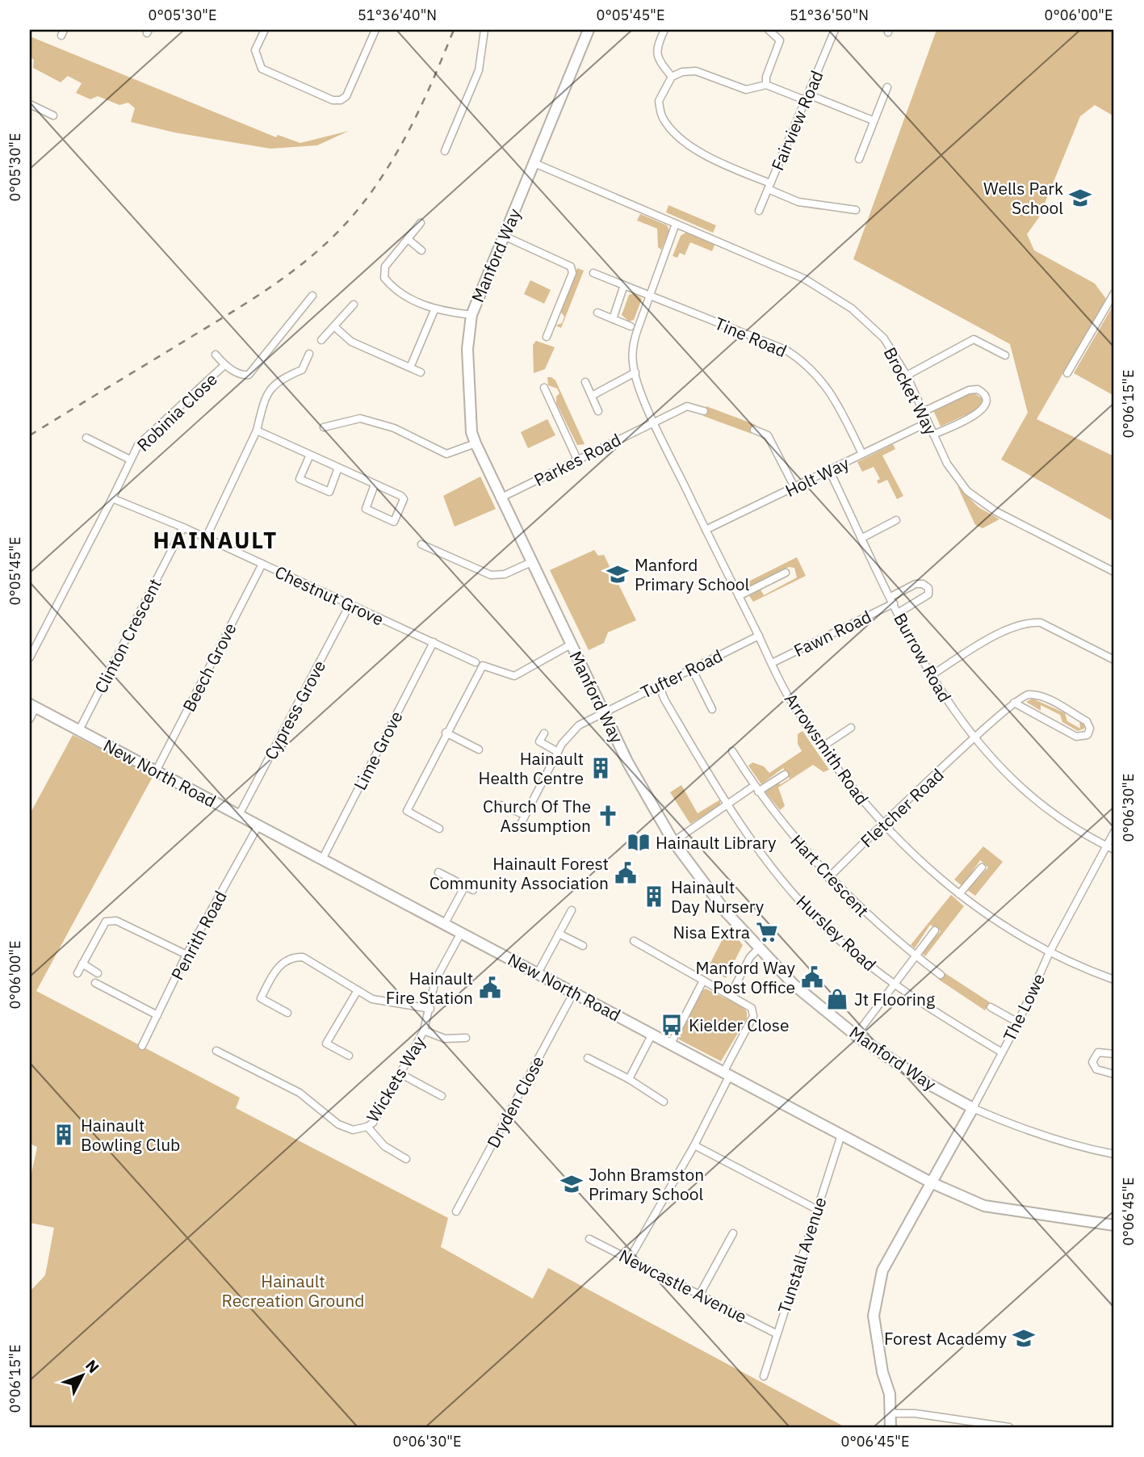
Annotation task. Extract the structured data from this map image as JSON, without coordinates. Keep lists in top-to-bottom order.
{
  "streets": {
    "street": [
      "Fairview Road",
      "Manford Way",
      "Tine Road",
      "Brocket Way",
      "Robinia Close",
      "Parkes Road",
      "Holt Way",
      "Chestnut Grove",
      "Fawn Road",
      "Clinton Crescent",
      "Burrow Road",
      "Beech Grove",
      "Tufter Road",
      "Cypress Grove",
      "Arrowsmith Road",
      "Lime Grove",
      "New North Road",
      "Fletcher Road",
      "Hart Crescent",
      "Hursley Road",
      "Penrith Road",
      "The Lowe",
      "Wickets Way",
      "Dryden Close",
      "Tunstall Avenue",
      "Newcastle Avenue"
    ]
  },
  "crossings": [
    ["Manford Way", "Brocket Way"],
    ["Manford Way", "Parkes Road"],
    ["Manford Way", "Tufter Road"],
    ["Manford Way", "The Lowe"],
    ["Tine Road", "Holt Way"],
    ["Tine Road", "Arrowsmith Road"],
    ["Brocket Way", "Holt Way"],
    ["Brocket Way", "Arrowsmith Road"],
    ["Parkes Road", "Arrowsmith Road"],
    ["Holt Way", "Burrow Road"],
    ["Holt Way", "Arrowsmith Road"],
    ["Chestnut Grove", "Clinton Crescent"],
    ["Chestnut Grove", "Beech Grove"],
    ["Chestnut Grove", "Cypress Grove"],
    ["Chestnut Grove", "Lime Grove"],
    ["Fawn Road", "Burrow Road"],
    ["Fawn Road", "Arrowsmith Road"],
    ["Clinton Crescent", "New North Road"],
    ["Burrow Road", "Fletcher Road"],
    ["Burrow Road", "The Lowe"],
    ["Beech Grove", "New North Road"],
    ["Tufter Road", "Arrowsmith Road"],
    ["Tufter Road", "Hursley Road"],
    ["Cypress Grove", "New North Road"],
    ["Arrowsmith Road", "Fletcher Road"],
    ["Arrowsmith Road", "The Lowe"],
    ["Lime Grove", "New North Road"],
    ["New North Road", "Penrith Road"],
    ["New North Road", "The Lowe"],
    ["New North Road", "Wickets Way"],
    ["New North Road", "Dryden Close"],
    ["New North Road", "Tunstall Avenue"],
    ["Fletcher Road", "Hart Crescent"],
    ["Hursley Road", "The Lowe"],
    ["Tunstall Avenue", "Newcastle Avenue"]
  ],
  "districts": ["HAINAULT"],
  "parks": ["Hainault Recreation Ground"],
  "places": {
    "school or university": [
      "Wells Park School",
      "Manford Primary School",
      "John Bramston Primary School",
      "Forest Academy"
    ],
    "building": ["Hainault Health Centre", "Hainault Day Nursery", "Hainault Bowling Club"],
    "church": ["Church Of The Assumption"],
    "library": ["Hainault Library"],
    "public building": ["Hainault Forest Community Association", "Manford Way Post Office", "Hainault Fire Station"],
    "supermarket": ["Nisa Extra"],
    "shop": ["Jt Flooring"],
    "bus stop": ["Kielder Close"]
  },
  "north": "top right",
  "coordinates": [
    "0°05'30\"E",
    "51°36'40\"N",
    "0°05'45\"E",
    "51°36'50\"N",
    "0°06'00\"E",
    "0°06'15\"E",
    "0°06'30\"E",
    "0°06'45\"E"
  ]
}
